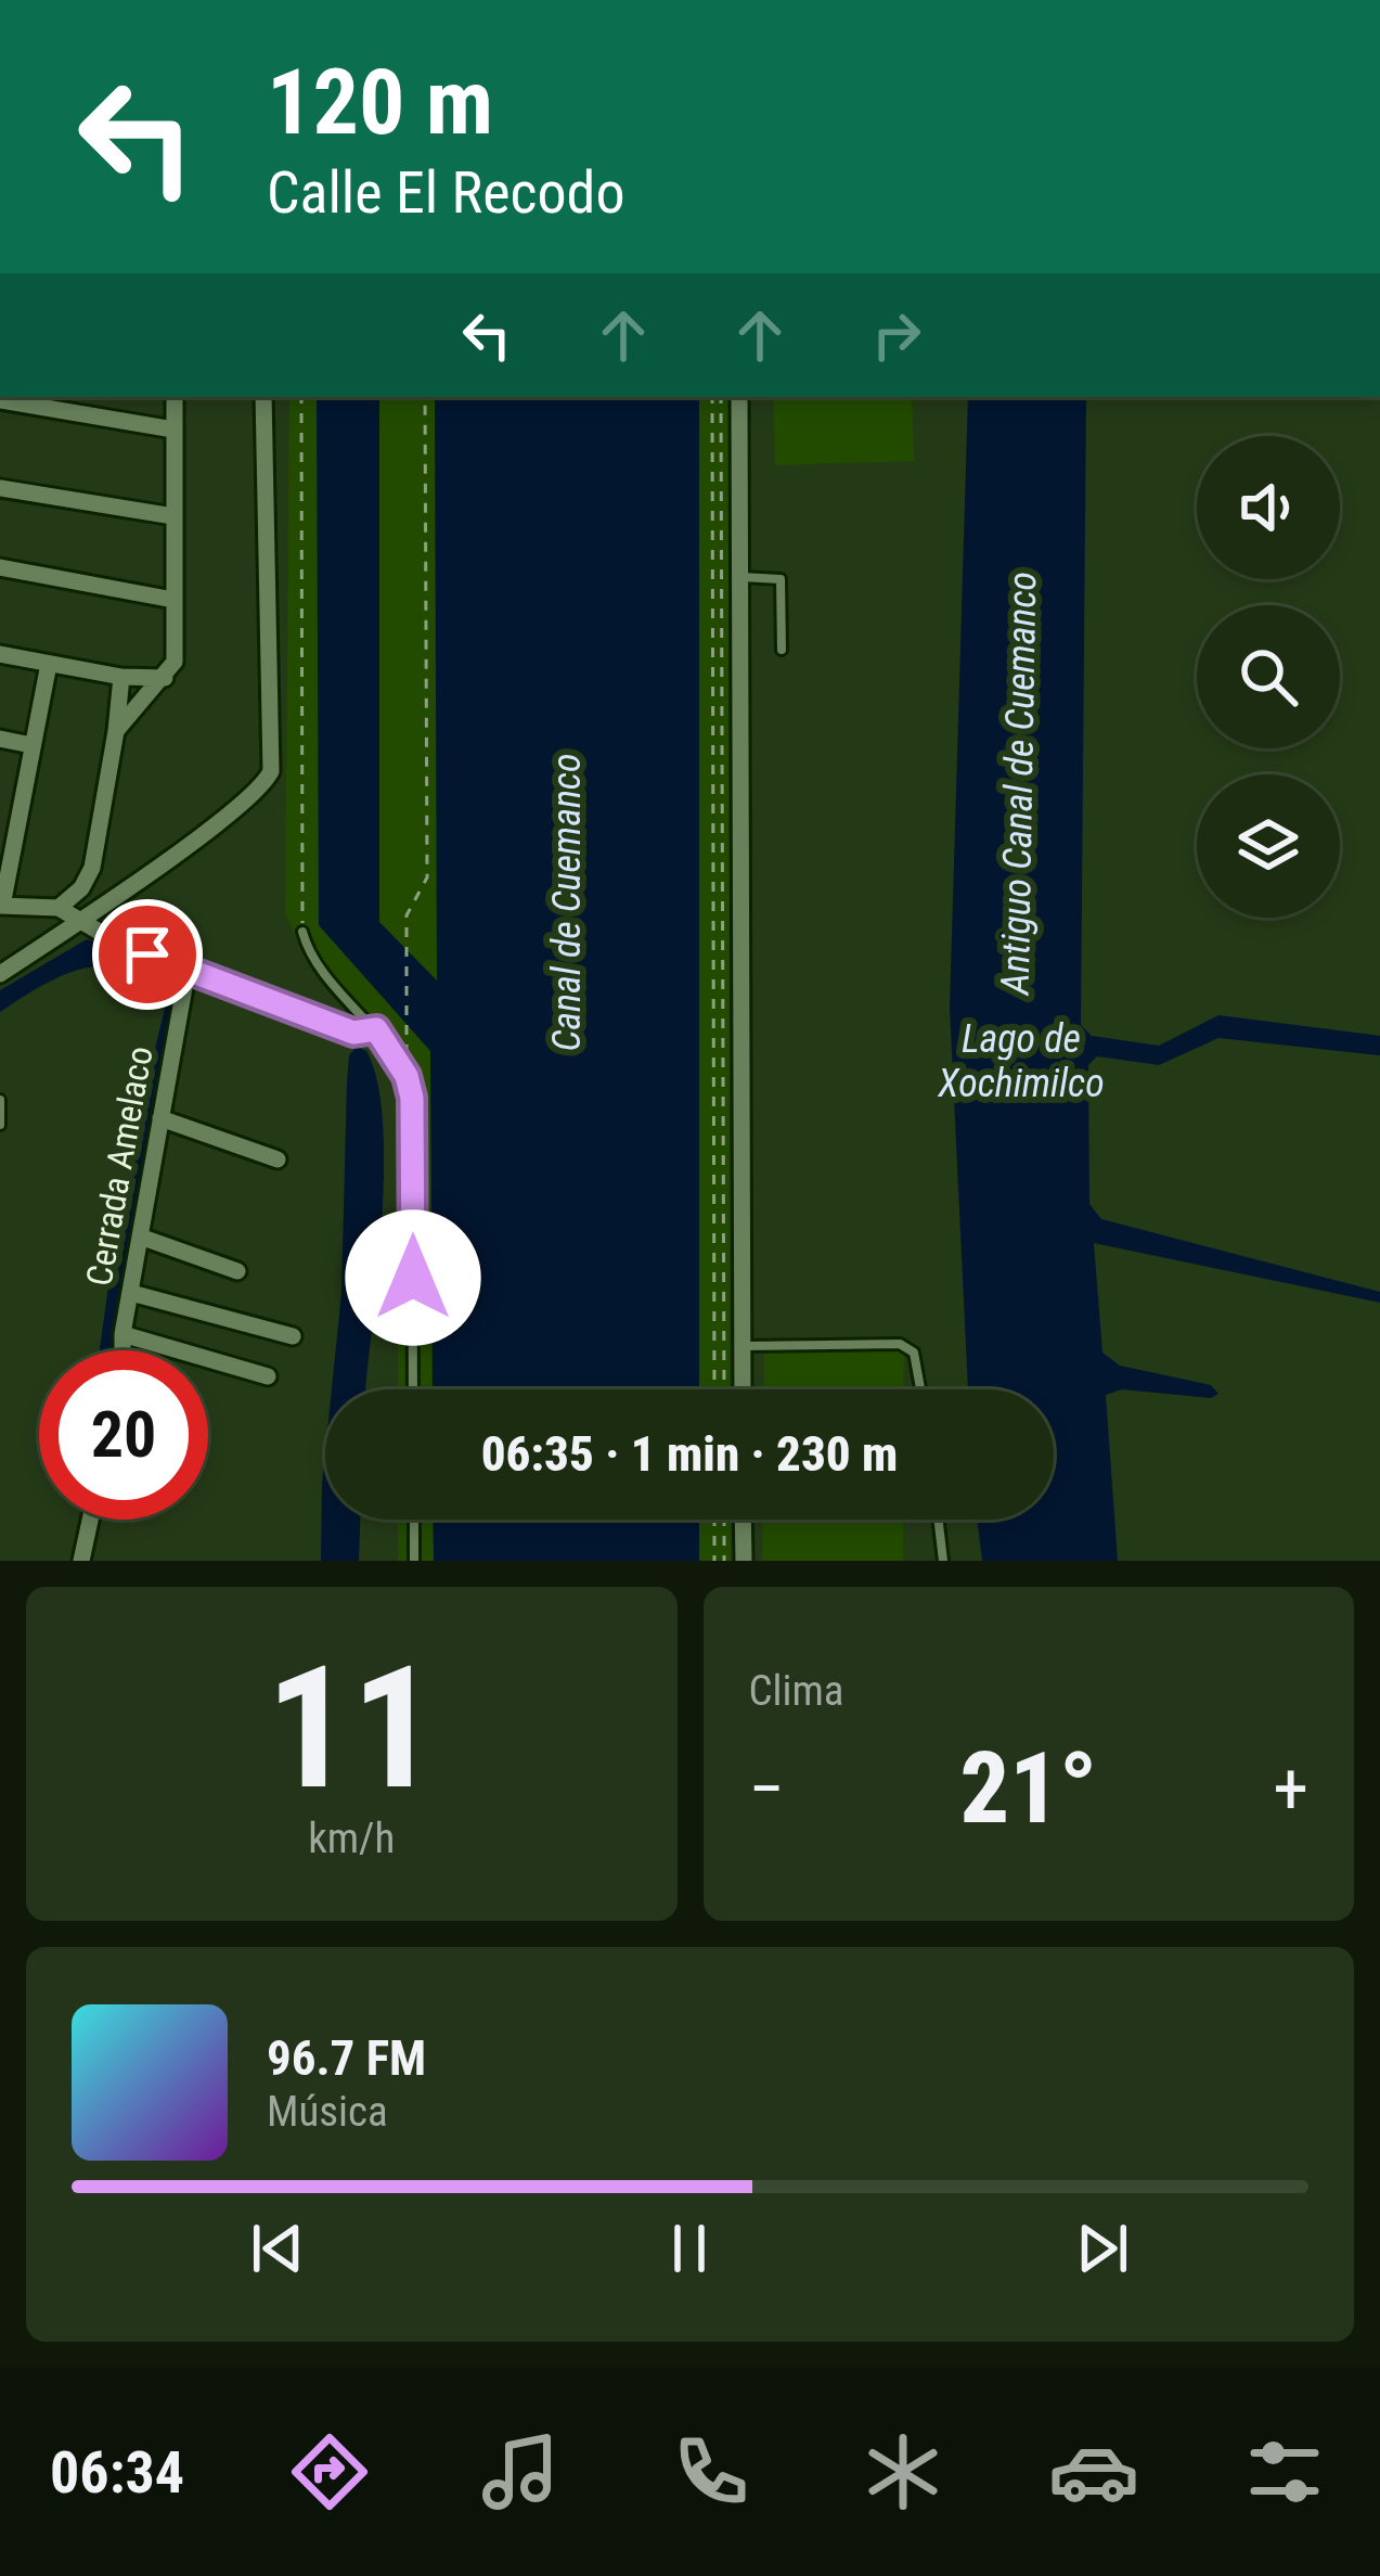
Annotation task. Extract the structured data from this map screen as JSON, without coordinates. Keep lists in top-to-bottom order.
{
  "streets": {
    "street": ["Cerrada Amelaco"]
  },
  "water": ["Antiguo Canal de Cuemanco", "Canal de Cuemanco", "Lago de Xochimilco"],
  "page": {
    "turn": ["120 m", "Calle El Recodo"],
    "limit": "20",
    "trip": "06:35 · 1 min · 230 m",
    "tile": [
      ["11", "km/h"],
      "Clima"
    ],
    "heat": ["−", "21°", "+"],
    "song": ["96.7 FM", "Música"],
    "tabs": "06:34"
  }
}
